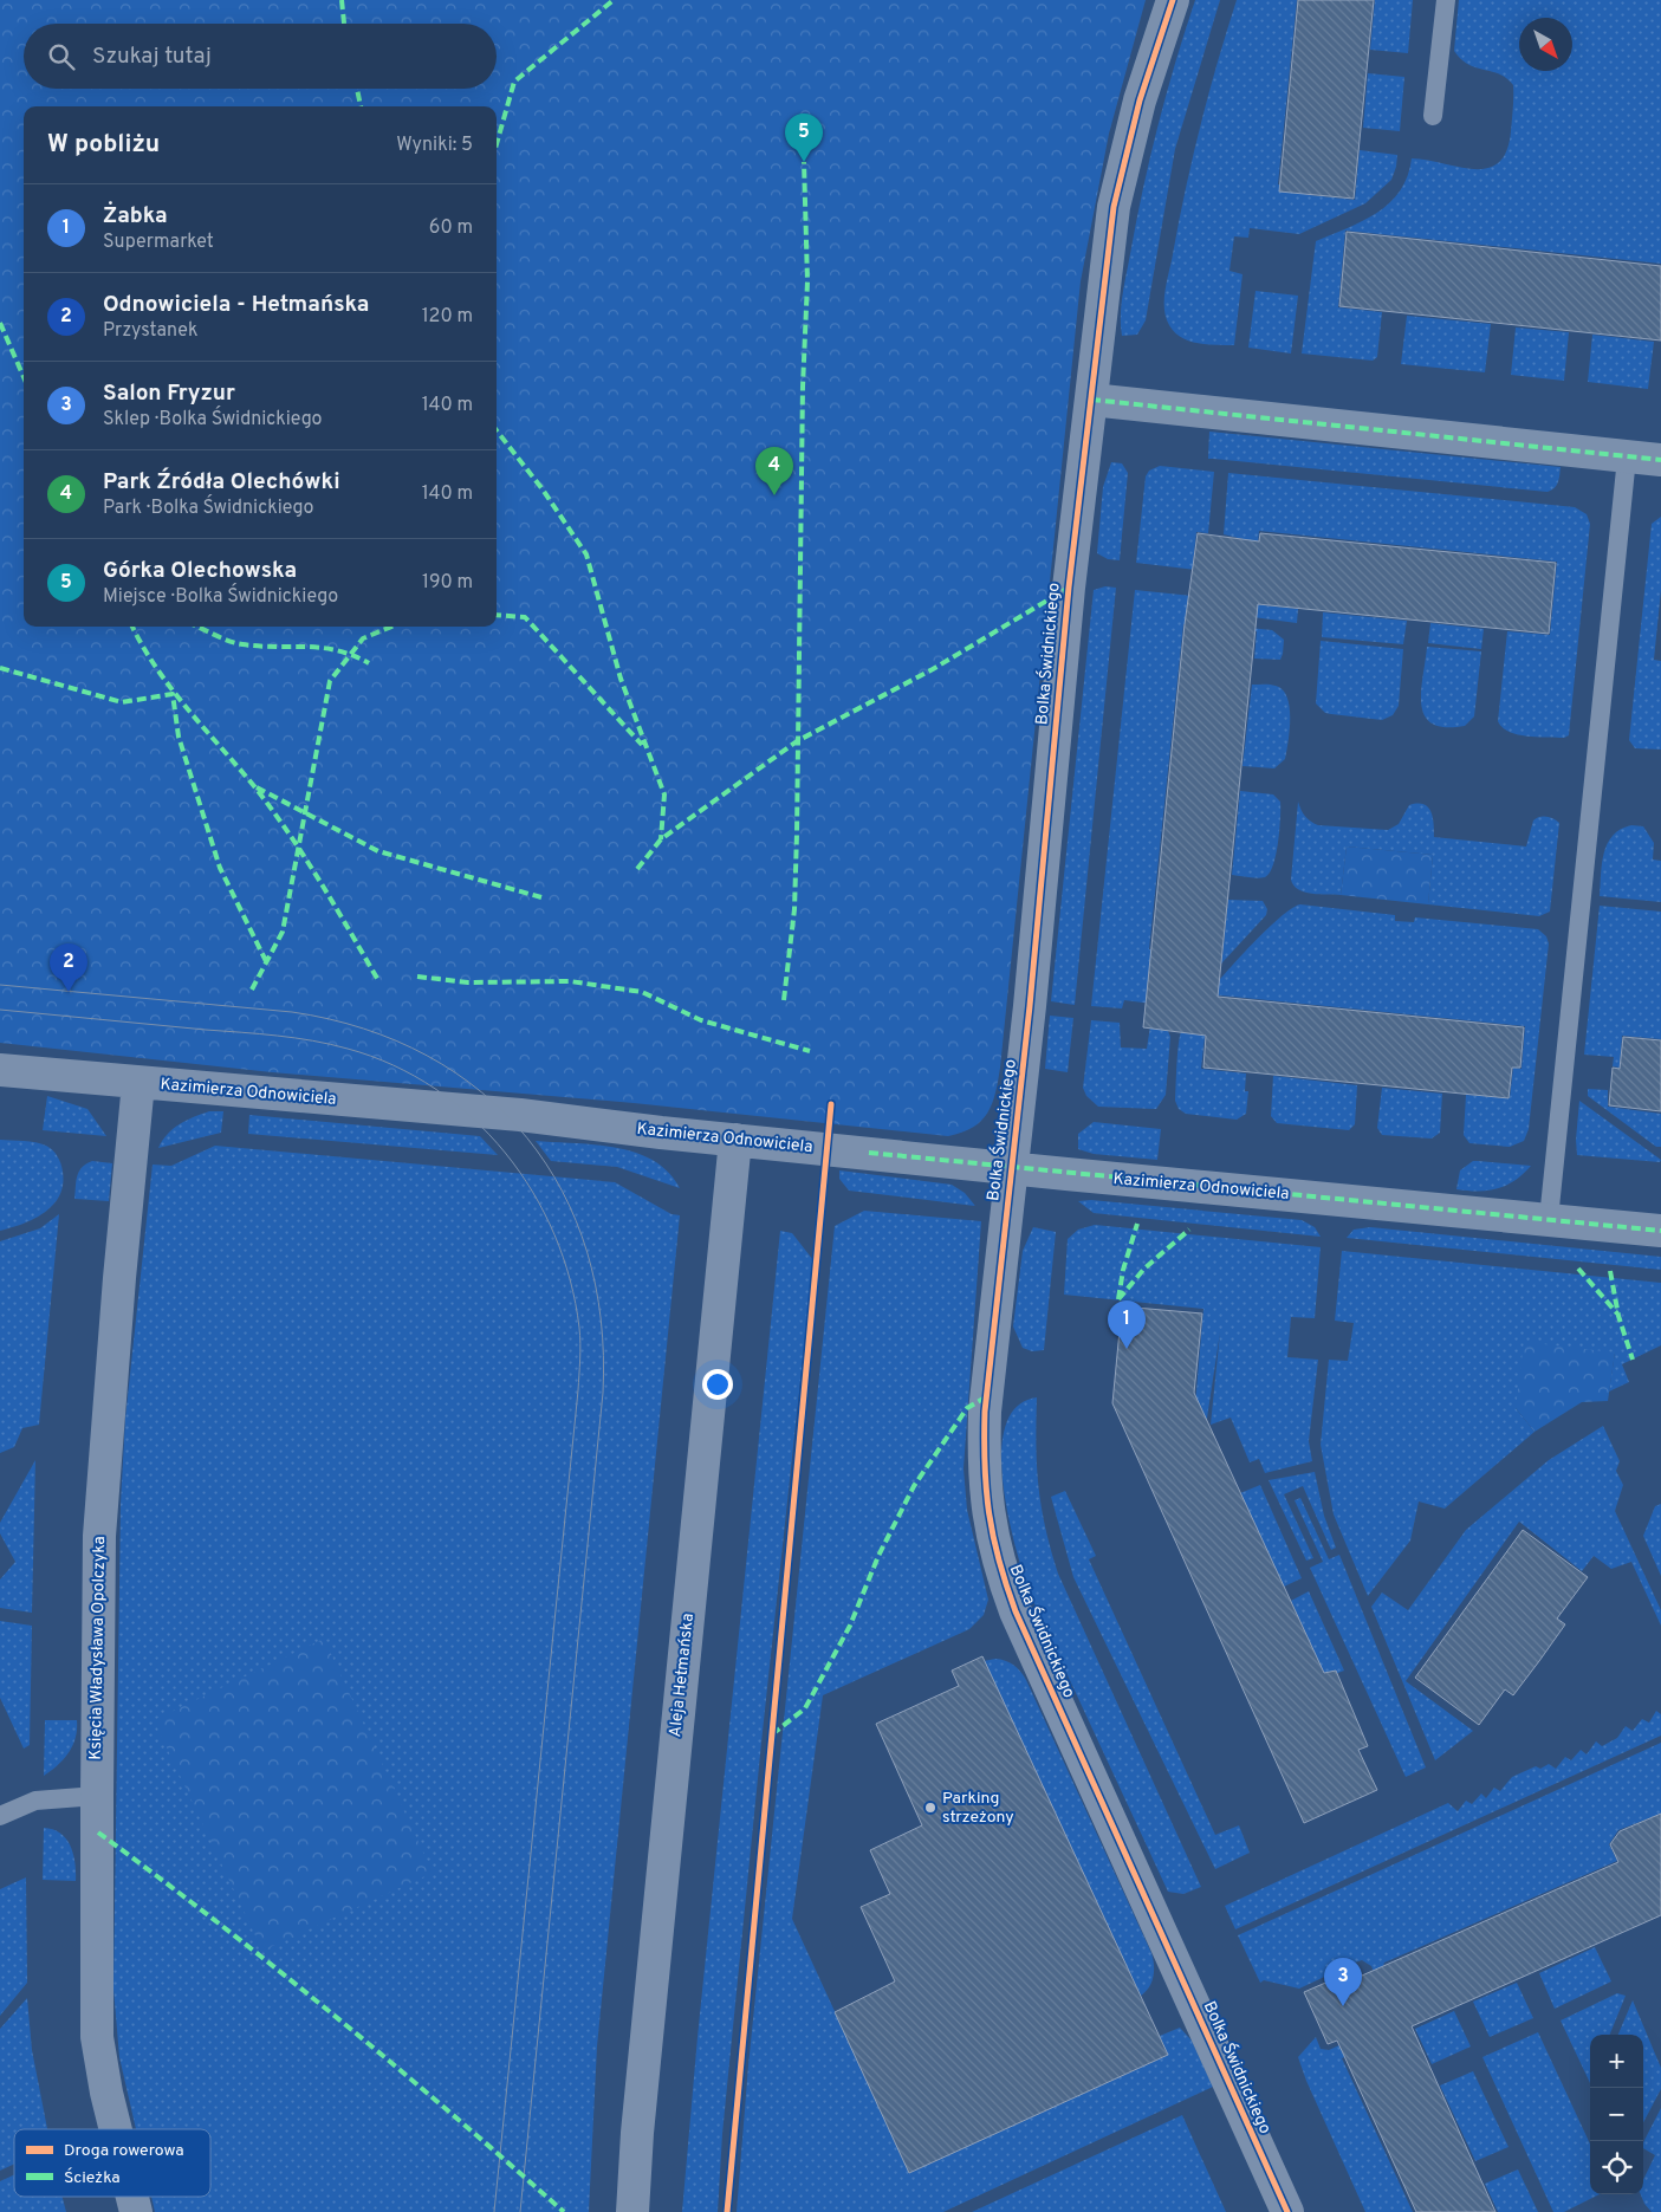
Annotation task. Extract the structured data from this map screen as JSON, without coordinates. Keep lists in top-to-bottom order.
{
  "streets": {
    "street": [
      "Bolka Świdnickiego",
      "Kazimierza Odnowiciela",
      "Księcia Władysława Opolczyka",
      "Aleja Hetmańska"
    ]
  },
  "crossings": [
    ["Bolka Świdnickiego", "Kazimierza Odnowiciela"],
    ["Kazimierza Odnowiciela", "Księcia Władysława Opolczyka"],
    ["Kazimierza Odnowiciela", "Aleja Hetmańska"]
  ],
  "places": ["Parking strzeżony"],
  "legend": ["Droga rowerowa", "Ścieżka"],
  "north": "bottom right",
  "page": {
    "search": "Szukaj tutaj",
    "heading": ["W pobliżu", "Wyniki: 5"],
    "pins": [
      "5",
      "4",
      "2",
      "1",
      "3"
    ],
    "list": [
      {
        "mark": "1",
        "name": "Żabka",
        "note": "Supermarket",
        "value": "60 m"
      },
      {
        "mark": "2",
        "name": "Odnowiciela - Hetmańska",
        "note": "Przystanek",
        "value": "120 m"
      },
      {
        "mark": "3",
        "name": "Salon Fryzur",
        "note": "Sklep · Bolka Świdnickiego",
        "value": "140 m"
      },
      {
        "mark": "4",
        "name": "Park Źródła Olechówki",
        "note": "Park · Bolka Świdnickiego",
        "value": "140 m"
      },
      {
        "mark": "5",
        "name": "Górka Olechowska",
        "note": "Miejsce · Bolka Świdnickiego",
        "value": "190 m"
      }
    ],
    "map_buttons": ["+", "−"]
  }
}
